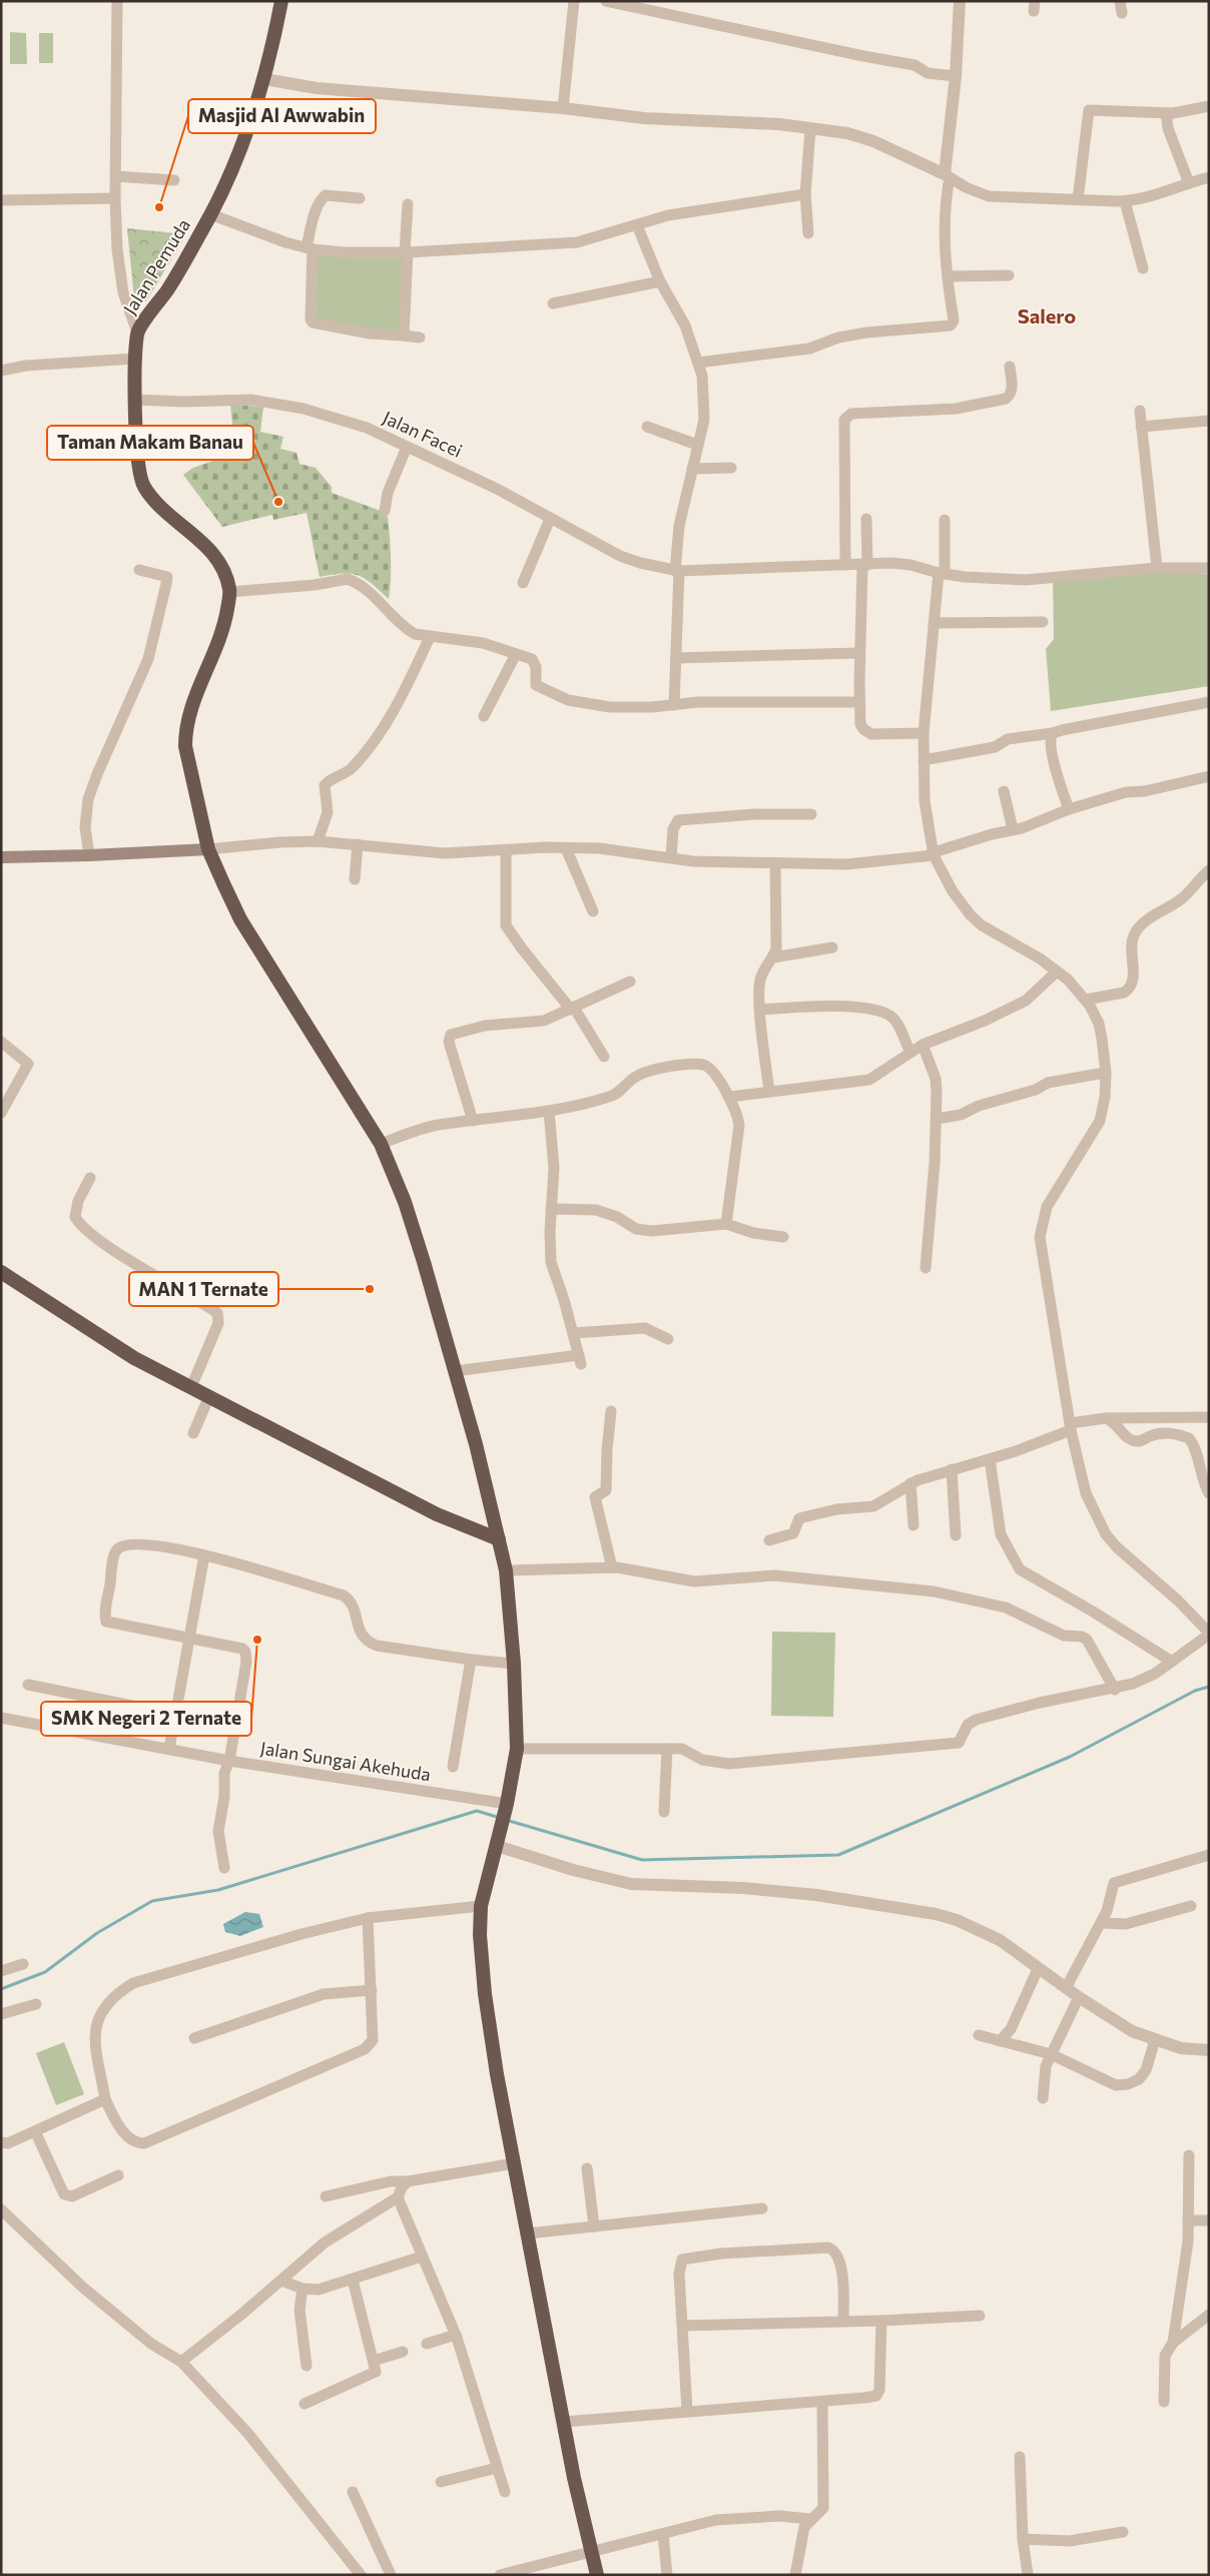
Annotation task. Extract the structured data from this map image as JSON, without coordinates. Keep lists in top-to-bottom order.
{
  "streets": {
    "highway": ["Jalan Pemuda"],
    "street": ["Jalan Facei", "Jalan Sungai Akehuda"]
  },
  "crossings": [
    ["Jalan Pemuda", "Jalan Facei"]
  ],
  "districts": ["Salero"],
  "places": [
    "Masjid Al Awwabin",
    "Taman Makam Banau",
    "MAN 1 Ternate",
    "SMK Negeri 2 Ternate"
  ]
}
